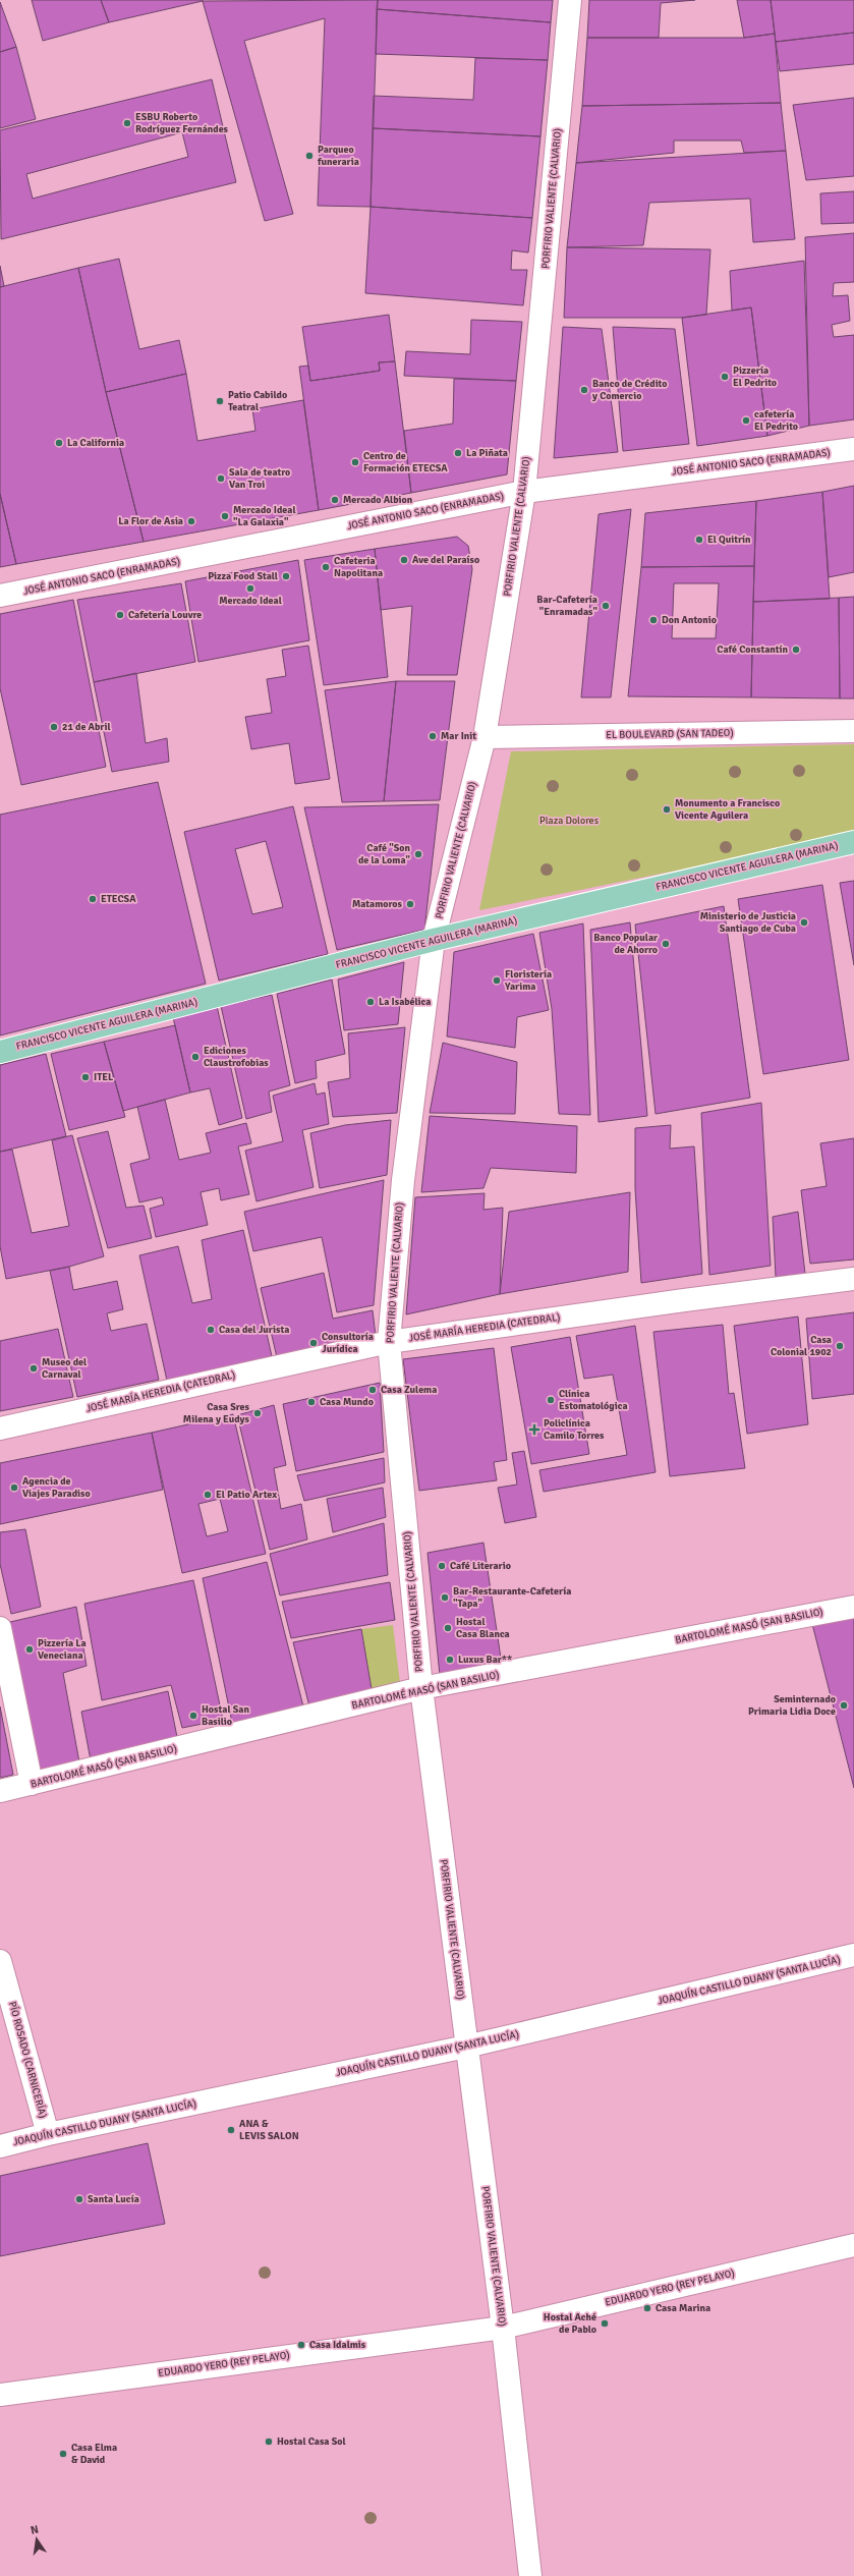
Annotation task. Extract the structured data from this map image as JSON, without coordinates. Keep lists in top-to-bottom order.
{
  "streets": {
    "main road": ["FRANCISCO VICENTE AGUILERA (MARINA)"],
    "street": [
      "PORFIRIO VALIENTE (CALVARIO)",
      "JOSÉ ANTONIO SACO (ENRAMADAS)",
      "EL BOULEVARD (SAN TADEO)",
      "JOSÉ MARÍA HEREDIA (CATEDRAL)",
      "BARTOLOMÉ MASÓ (SAN BASILIO)",
      "JOAQUÍN CASTILLO DUANY (SANTA LUCÍA)",
      "PÍO ROSADO (CARNICERÍA)",
      "EDUARDO YERO (REY PELAYO)"
    ]
  },
  "crossings": [
    ["PORFIRIO VALIENTE (CALVARIO)", "JOSÉ ANTONIO SACO (ENRAMADAS)"],
    ["PORFIRIO VALIENTE (CALVARIO)", "EL BOULEVARD (SAN TADEO)"],
    ["PORFIRIO VALIENTE (CALVARIO)", "FRANCISCO VICENTE AGUILERA (MARINA)"],
    ["PORFIRIO VALIENTE (CALVARIO)", "JOSÉ MARÍA HEREDIA (CATEDRAL)"],
    ["PORFIRIO VALIENTE (CALVARIO)", "BARTOLOMÉ MASÓ (SAN BASILIO)"],
    ["PORFIRIO VALIENTE (CALVARIO)", "JOAQUÍN CASTILLO DUANY (SANTA LUCÍA)"],
    ["PORFIRIO VALIENTE (CALVARIO)", "EDUARDO YERO (REY PELAYO)"],
    ["JOAQUÍN CASTILLO DUANY (SANTA LUCÍA)", "PÍO ROSADO (CARNICERÍA)"]
  ],
  "parks": ["Plaza Dolores"],
  "places": {
    "other": [
      "ESBU Roberto Rodríguez Fernándes",
      "Parqueo funeraria",
      "Pizzería El Pedrito",
      "Banco de Crédito y Comercio",
      "Patio Cabildo Teatral",
      "cafetería El Pedrito",
      "La California",
      "La Piñata",
      "Centro de Formación ETECSA",
      "Sala de teatro Van Troi",
      "Mercado Albion",
      "Mercado Ideal \"La Galaxia\"",
      "La Flor de Asia",
      "El Quitrín",
      "Ave del Paraíso",
      "Cafeteria Napolitana",
      "Pizza Food Stall",
      "Mercado Ideal",
      "Bar-Cafetería \"Enramadas\"",
      "Cafetería Louvre",
      "Don Antonio",
      "Café Constantín",
      "21 de Abril",
      "Mar Init",
      "Monumento a Francisco Vicente Aguilera",
      "Café \"Son de la Loma\"",
      "ETECSA",
      "Matamoros",
      "Ministerio de Justicia Santiago de Cuba",
      "Banco Popular de Ahorro",
      "Floristería Yarima",
      "La Isabélica",
      "Ediciones Claustrofobias",
      "ITEL",
      "Casa del Jurista",
      "Consultoría Jurídica",
      "Casa Colonial 1902",
      "Museo del Carnaval",
      "Casa Zulema",
      "Clínica Estomatológica",
      "Casa Mundo",
      "Casa Sres Milena y Eudys",
      "Agencia de Viajes Paradiso",
      "El Patio Artex",
      "Café Literario",
      "Bar-Restaurante-Cafetería \"Tapa\"",
      "Hostal Casa Blanca",
      "Pizzería La Veneciana",
      "Luxus Bar**",
      "Seminternado Primaria Lidia Doce",
      "Hostal San Basilio",
      "ANA & LEVIS SALON",
      "Santa Lucía",
      "Casa Marina",
      "Hostal Aché de Pablo",
      "Casa Idalmis",
      "Hostal Casa Sol",
      "Casa Elma & David"
    ],
    "health": ["Policlínica Camilo Torres"]
  },
  "north": "top"
}
